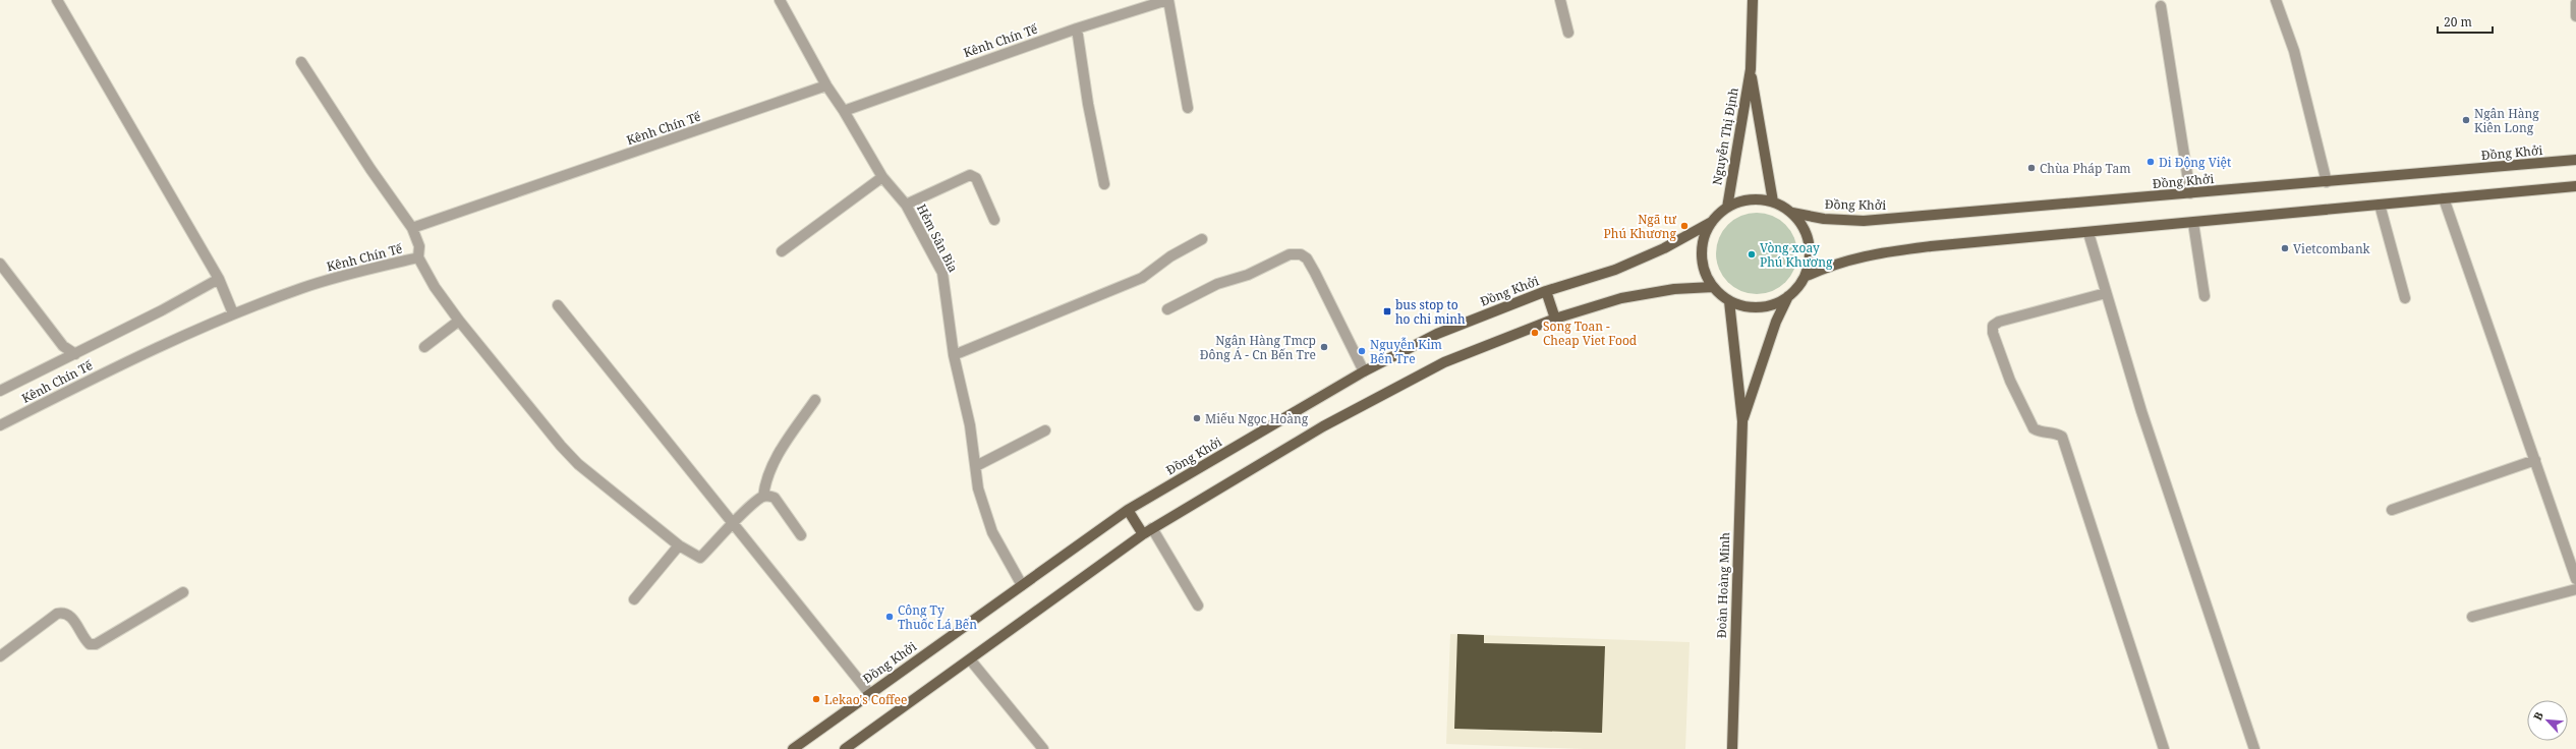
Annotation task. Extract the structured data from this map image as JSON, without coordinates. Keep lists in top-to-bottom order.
{
  "streets": {
    "main road": ["Nguyễn Thị Định", "Đồng Khởi", "Đoàn Hoàng Minh"],
    "street": ["Kênh Chín Tế", "Hẻm Sân Bia"]
  },
  "crossings": [
    ["Kênh Chín Tế", "Hẻm Sân Bia"],
    ["Nguyễn Thị Định", "Đồng Khởi"],
    ["Nguyễn Thị Định", "Đoàn Hoàng Minh"],
    ["Đồng Khởi", "Hẻm Sân Bia"],
    ["Đồng Khởi", "Đoàn Hoàng Minh"]
  ],
  "places": {
    "other": [
      "Ngân Hàng Kiên Long",
      "Di Động Việt",
      "Chùa Pháp Tam",
      "Ngã tư Phú Khương",
      "Vietcombank",
      "Vòng xoay Phú Khương",
      "Song Toan - Cheap Viet Food",
      "Ngân Hàng Tmcp Đông Á - Cn Bến Tre",
      "Nguyễn Kim Bến Tre",
      "Miếu Ngọc Hoàng",
      "Công Ty Thuốc Lá Bến",
      "Lekao's Coffee"
    ],
    "transit": ["bus stop to ho chi minh"]
  },
  "scale_bar": "20 m",
  "north": "top left"
}
